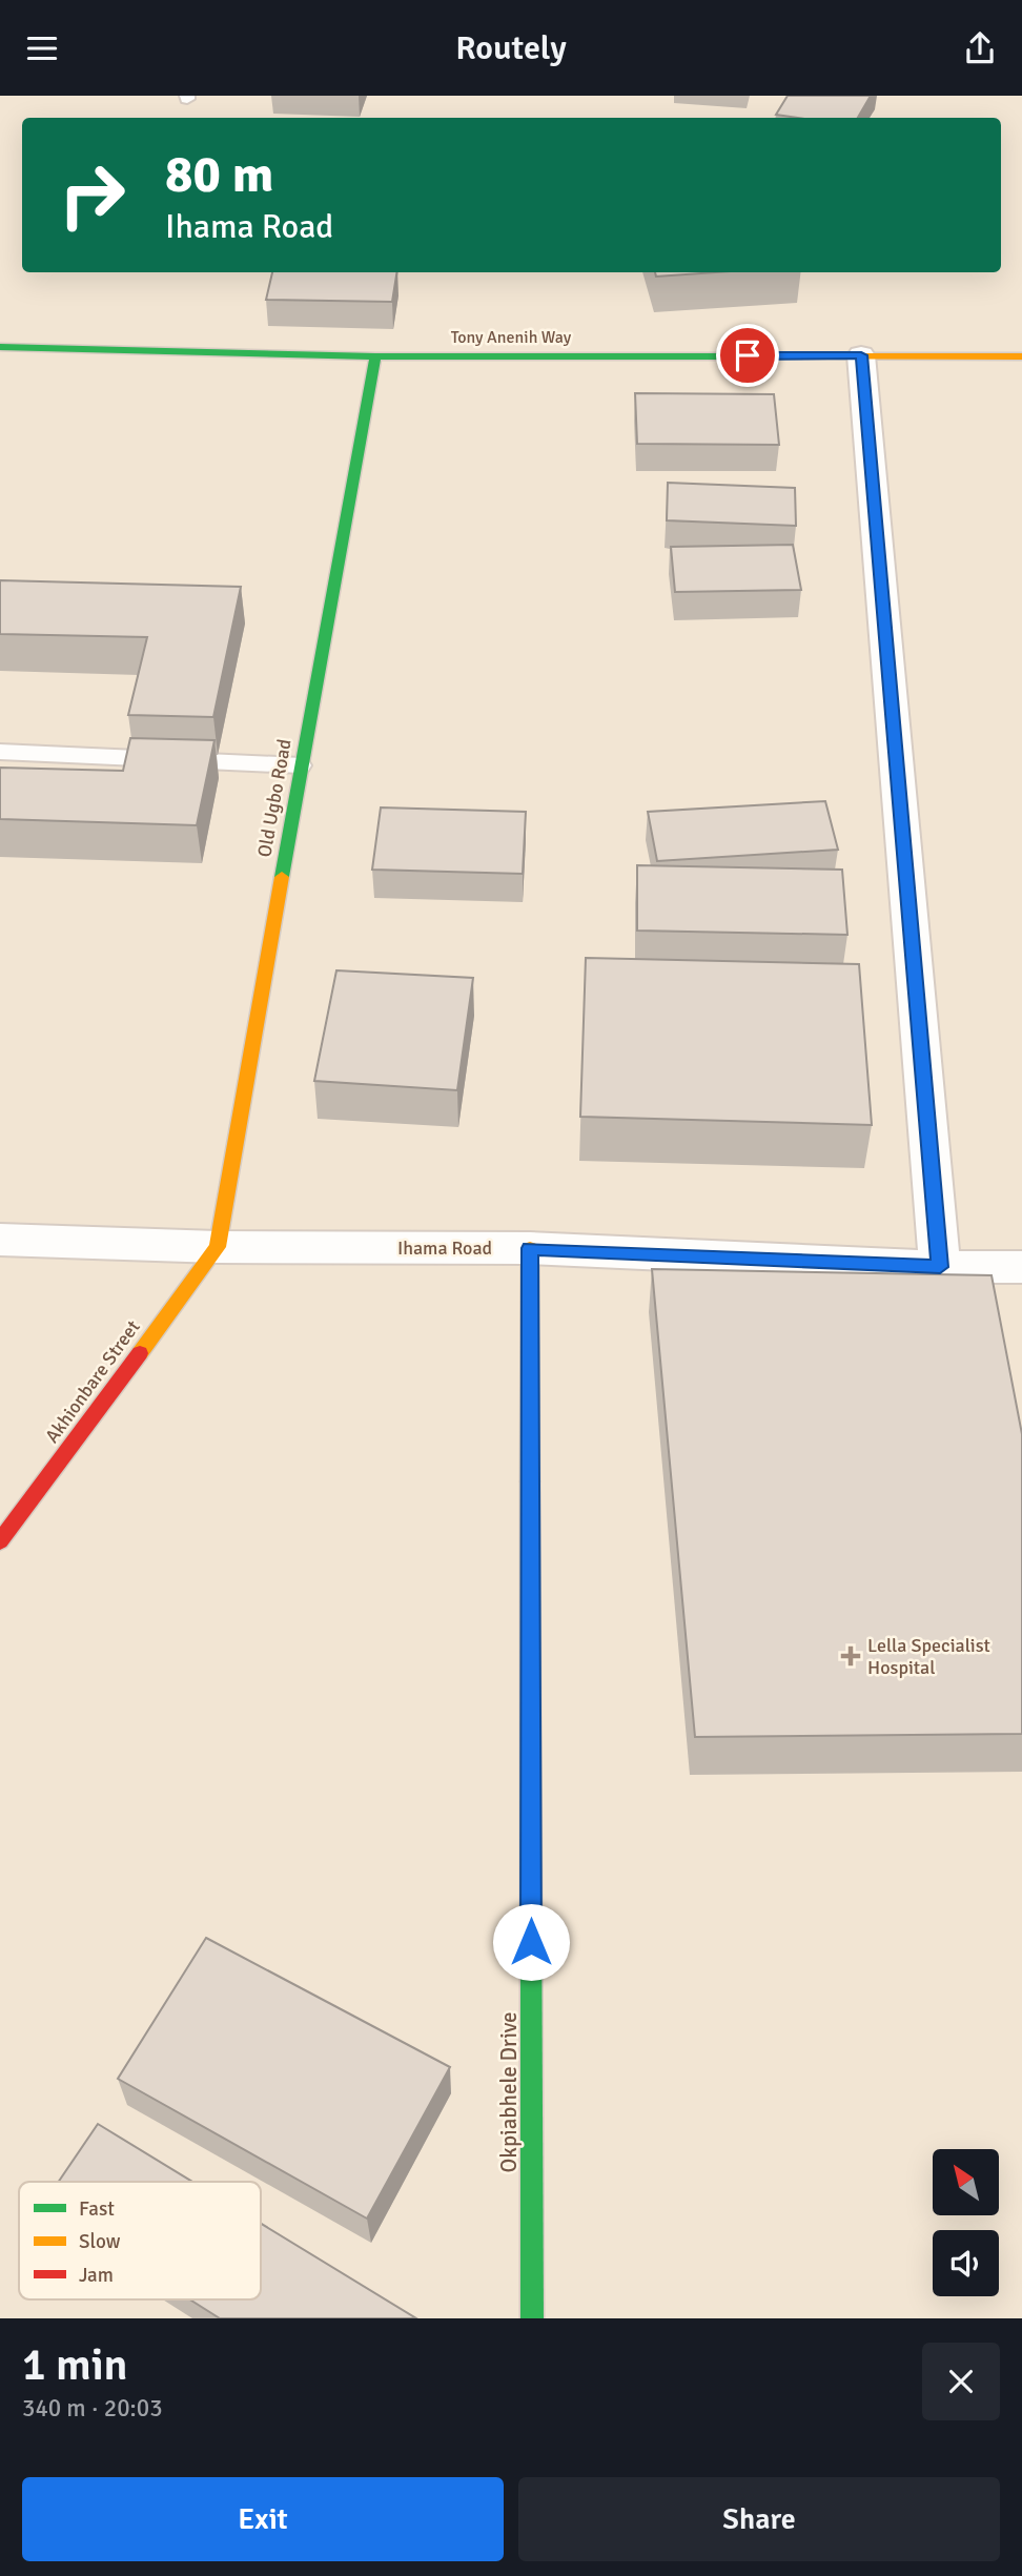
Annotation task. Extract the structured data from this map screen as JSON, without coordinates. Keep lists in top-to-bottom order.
{
  "streets": {
    "street": [
      "Tony Anenih Way",
      "Old Ugbo Road",
      "Ihama Road",
      "Akhionbare Street",
      "Okpiabhele Drive"
    ]
  },
  "crossings": [
    ["Tony Anenih Way", "Old Ugbo Road"],
    ["Old Ugbo Road", "Ihama Road"],
    ["Old Ugbo Road", "Akhionbare Street"],
    ["Ihama Road", "Akhionbare Street"],
    ["Ihama Road", "Okpiabhele Drive"]
  ],
  "places": {
    "health": ["Lella Specialist Hospital"]
  },
  "legend": ["Fast", "Slow", "Jam"],
  "north": "top left",
  "page": {
    "header": "Routely",
    "turn": ["80 m", "Ihama Road"],
    "heading": ["1 min", "340 m · 20:03"],
    "buttons": ["Exit", "Share"]
  }
}
